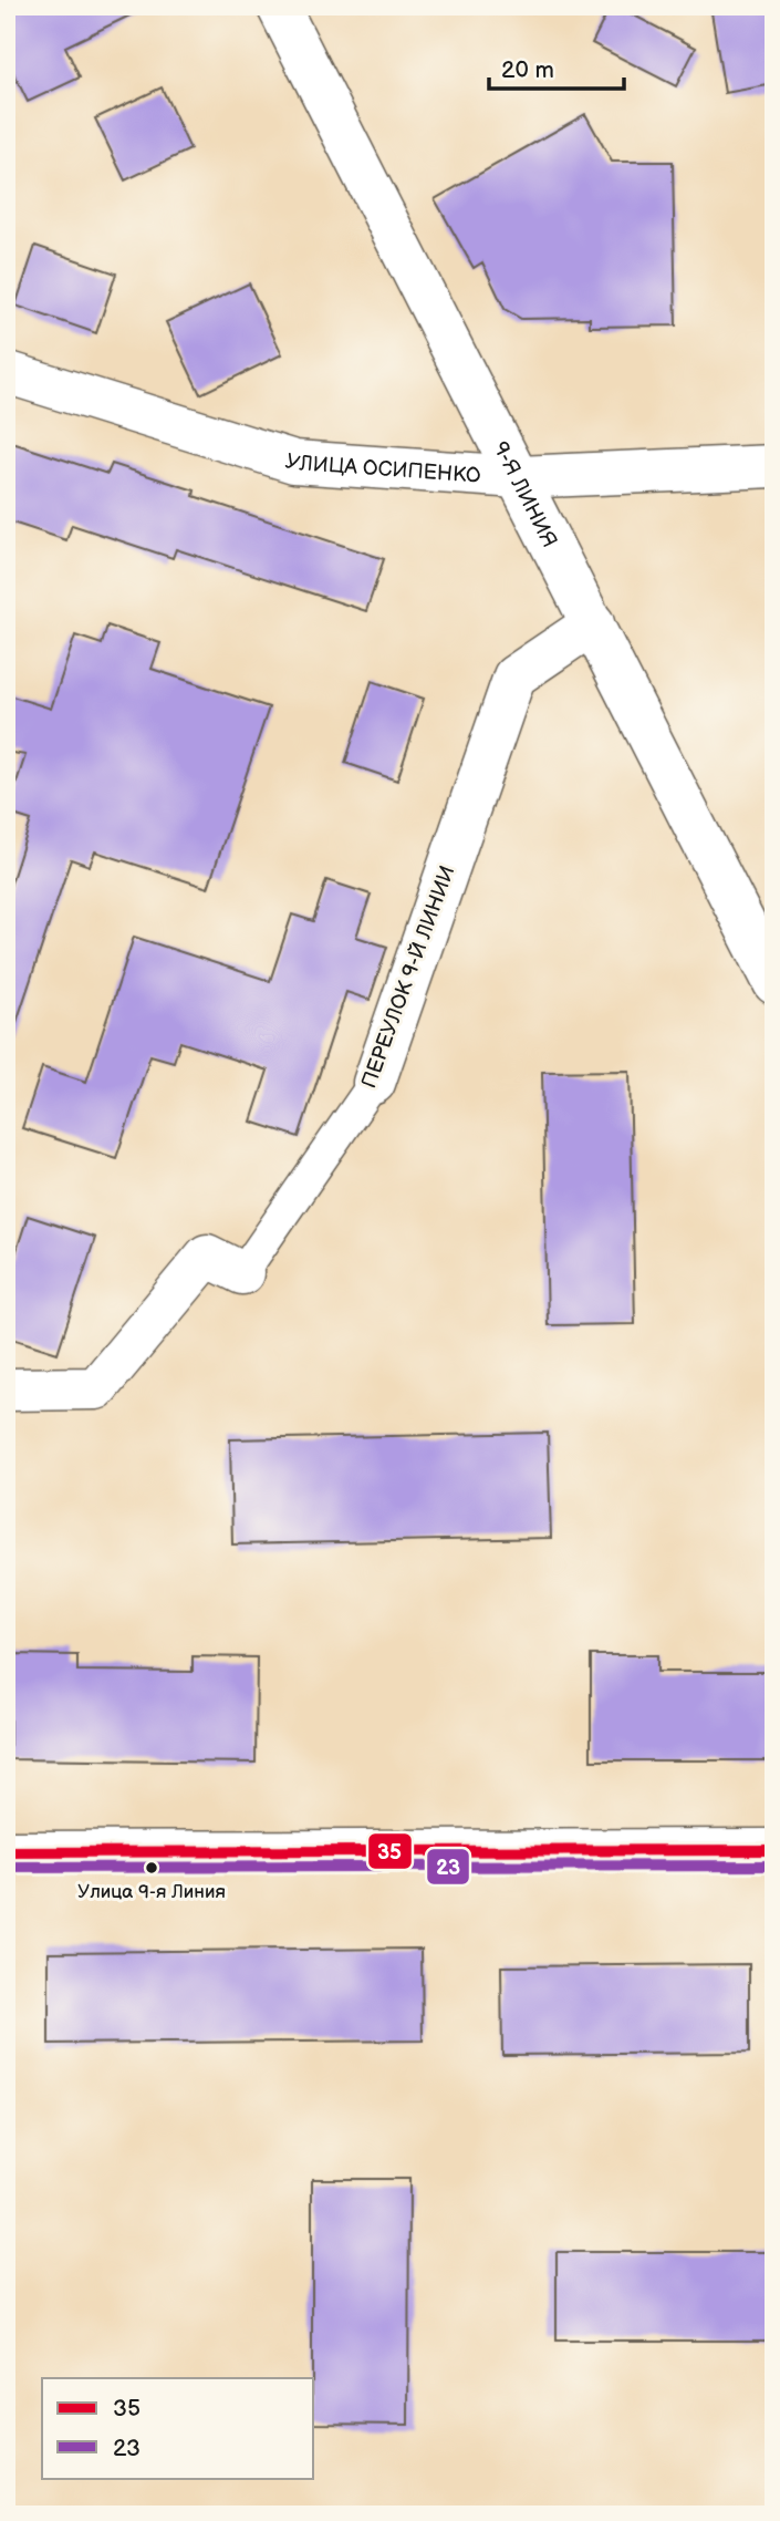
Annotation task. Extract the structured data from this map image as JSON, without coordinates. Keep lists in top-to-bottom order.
{
  "streets": {
    "street": ["УЛИЦА ОСИПЕНКО", "9-Я ЛИНИЯ", "ПЕРЕУЛОК 9-Й ЛИНИИ"]
  },
  "crossings": [
    ["УЛИЦА ОСИПЕНКО", "9-Я ЛИНИЯ"],
    ["9-Я ЛИНИЯ", "ПЕРЕУЛОК 9-Й ЛИНИИ"]
  ],
  "places": ["Улица 9-я Линия"],
  "lines": ["transit line 35", "transit line 23"],
  "legend": ["35", "23"],
  "scale_bar": "20 m"
}
